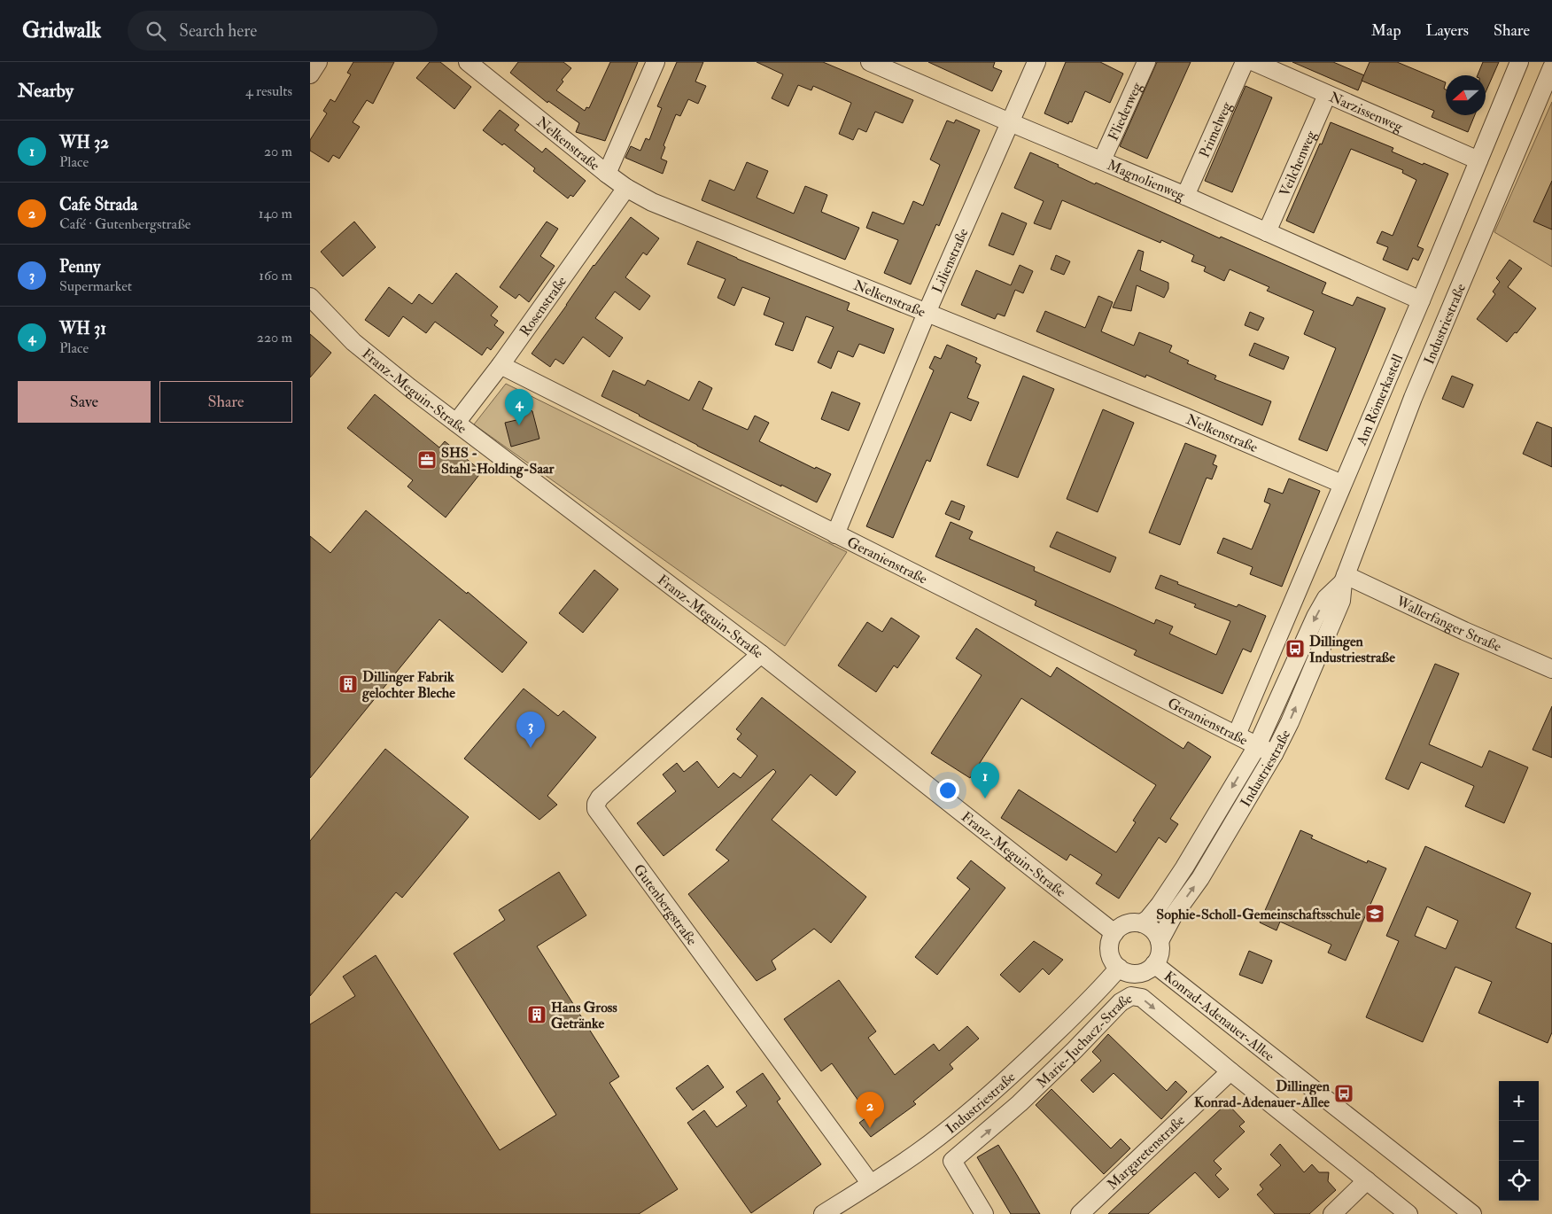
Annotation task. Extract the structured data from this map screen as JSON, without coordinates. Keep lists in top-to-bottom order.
{
  "streets": {
    "street": [
      "Fliederweg",
      "Narzissenweg",
      "Primelweg",
      "Nelkenstraße",
      "Veilchenweg",
      "Magnolienweg",
      "Lilienstraße",
      "Rosenstraße",
      "Industriestraße",
      "Franz-Meguin-Straße",
      "Am Römerkastell",
      "Geranienstraße",
      "Wallerfanger Straße",
      "Gutenbergstraße",
      "Konrad-Adenauer-Allee",
      "Marie-Juchacz-Straße",
      "Margaretenstraße"
    ]
  },
  "crossings": [
    ["Fliederweg", "Magnolienweg"],
    ["Narzissenweg", "Veilchenweg"],
    ["Narzissenweg", "Am Römerkastell"],
    ["Primelweg", "Magnolienweg"],
    ["Nelkenstraße", "Lilienstraße"],
    ["Nelkenstraße", "Rosenstraße"],
    ["Nelkenstraße", "Am Römerkastell"],
    ["Veilchenweg", "Magnolienweg"],
    ["Magnolienweg", "Lilienstraße"],
    ["Magnolienweg", "Am Römerkastell"],
    ["Lilienstraße", "Geranienstraße"],
    ["Rosenstraße", "Franz-Meguin-Straße"],
    ["Rosenstraße", "Geranienstraße"],
    ["Industriestraße", "Franz-Meguin-Straße"],
    ["Industriestraße", "Geranienstraße"],
    ["Industriestraße", "Wallerfanger Straße"],
    ["Industriestraße", "Gutenbergstraße"],
    ["Industriestraße", "Konrad-Adenauer-Allee"],
    ["Franz-Meguin-Straße", "Gutenbergstraße"],
    ["Franz-Meguin-Straße", "Konrad-Adenauer-Allee"],
    ["Am Römerkastell", "Geranienstraße"],
    ["Marie-Juchacz-Straße", "Margaretenstraße"]
  ],
  "places": {
    "office": ["SHS - Stahl-Holding-Saar"],
    "bus stop": ["Dillingen Industriestraße", "Dillingen Konrad-Adenauer-Allee"],
    "building": ["Dillinger Fabrik gelochter Bleche", "Hans Gross Getränke"],
    "school or university": ["Sophie-Scholl-Gemeinschaftsschule"]
  },
  "north": "left",
  "page": {
    "header": "Gridwalk",
    "search": "Search here",
    "nav": ["Map", "Layers", "Share"],
    "heading": ["Nearby", "4 results"],
    "list": [
      {
        "mark": "1",
        "name": "WH 32",
        "note": "Place",
        "value": "20 m"
      },
      {
        "mark": "2",
        "name": "Cafe Strada",
        "note": "Café · Gutenbergstraße",
        "value": "140 m"
      },
      {
        "mark": "3",
        "name": "Penny",
        "note": "Supermarket",
        "value": "160 m"
      },
      {
        "mark": "4",
        "name": "WH 31",
        "note": "Place",
        "value": "220 m"
      }
    ],
    "buttons": ["Save", "Share"],
    "pins": [
      "4",
      "3",
      "1",
      "2"
    ],
    "map_buttons": ["+", "−"]
  }
}
